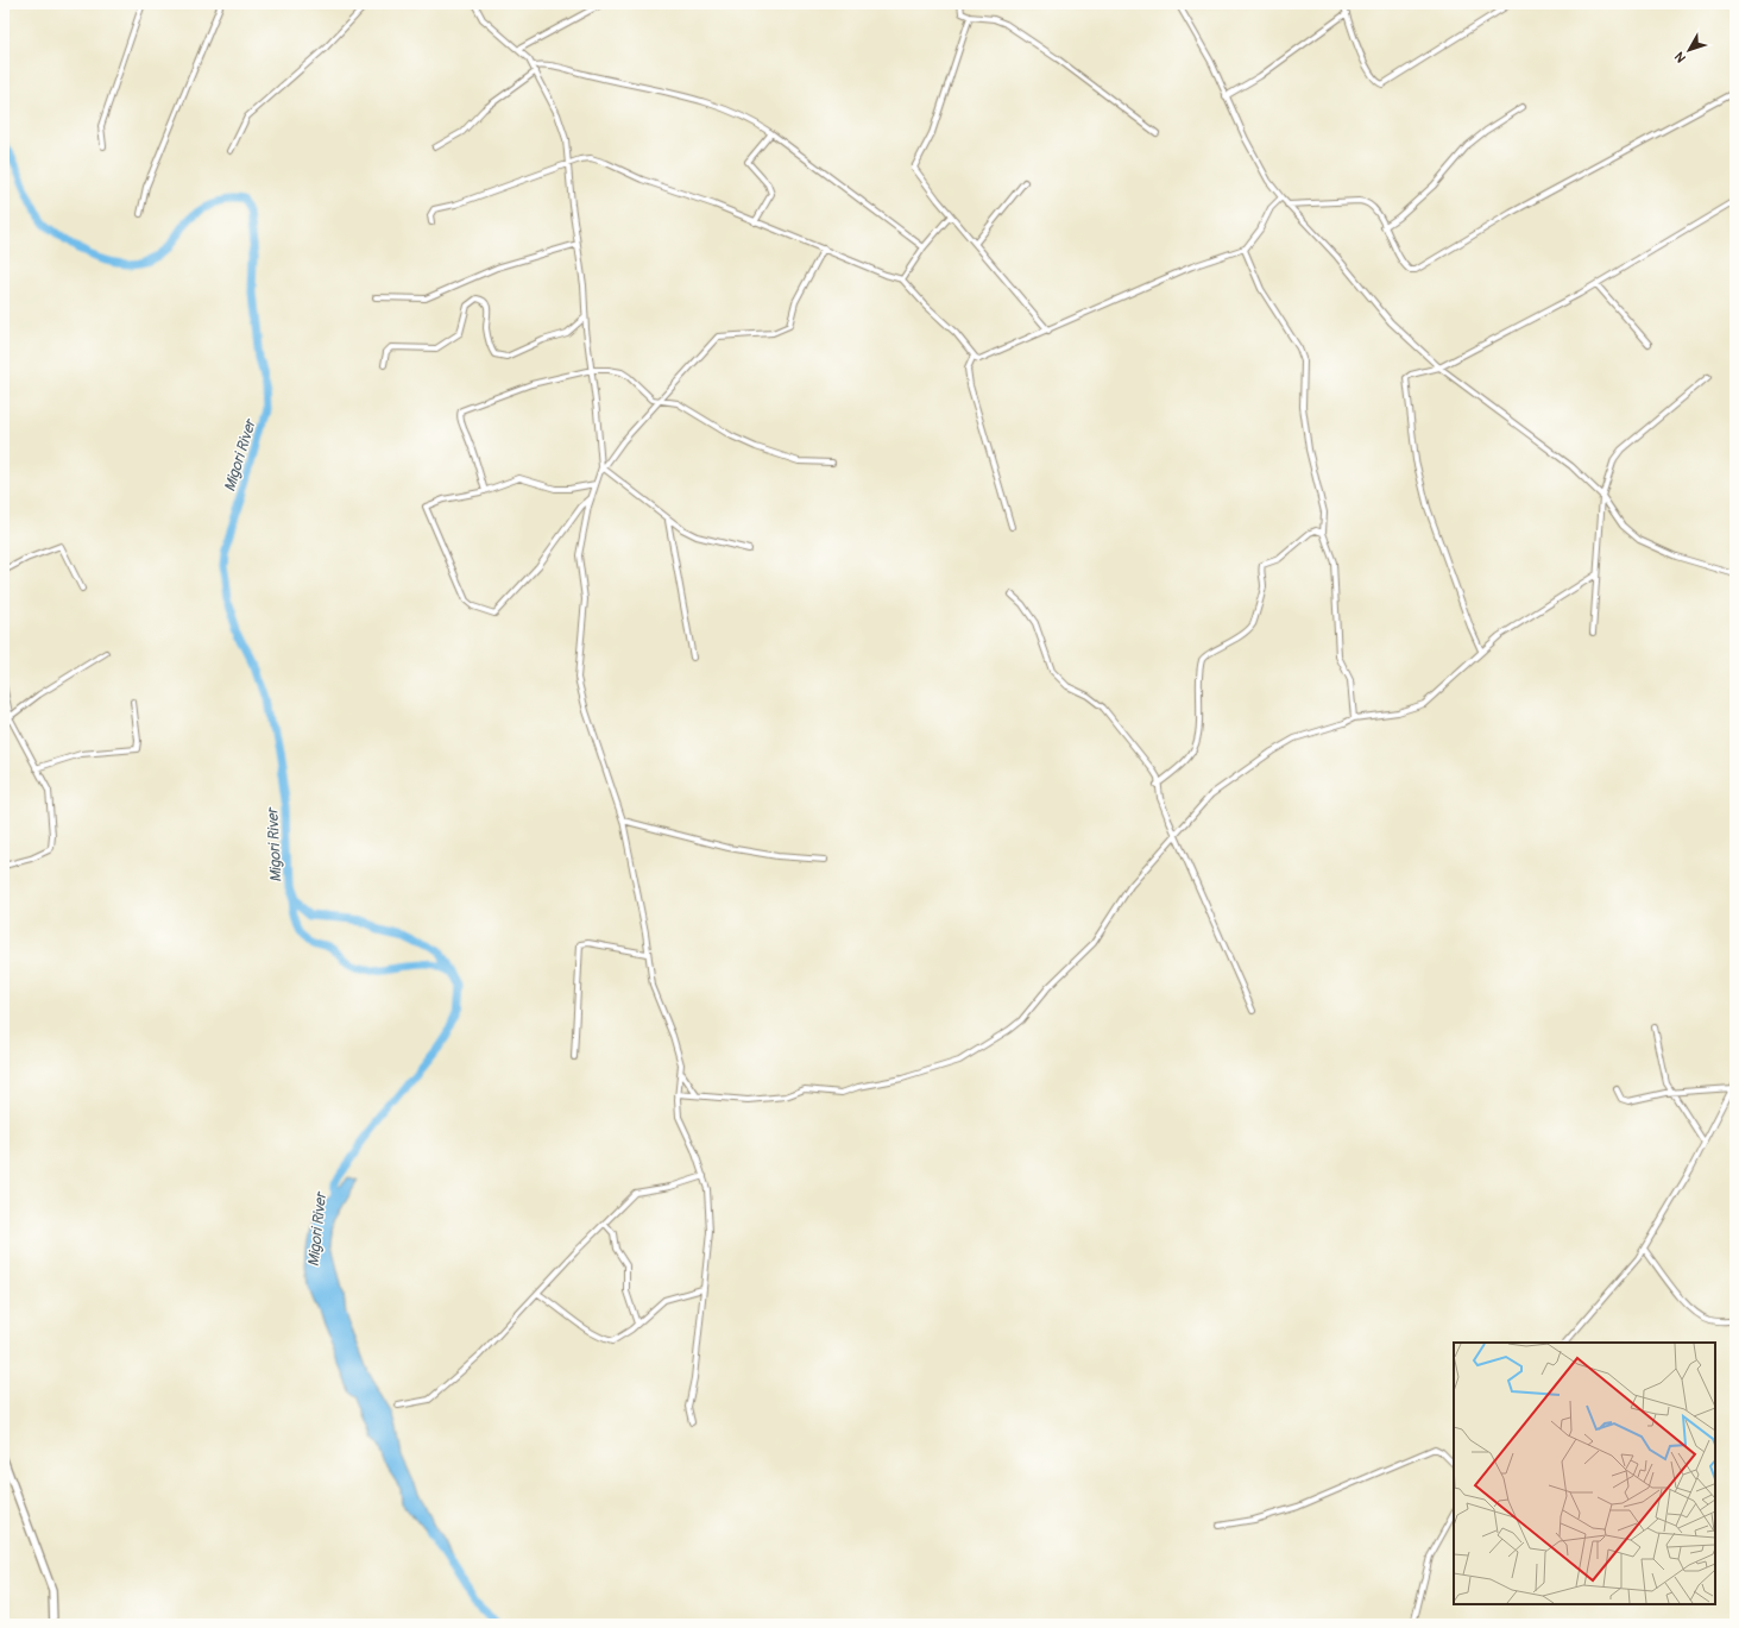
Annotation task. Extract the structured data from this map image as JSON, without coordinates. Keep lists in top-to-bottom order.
{
  "water": ["Migori River"],
  "north": "bottom left"
}
